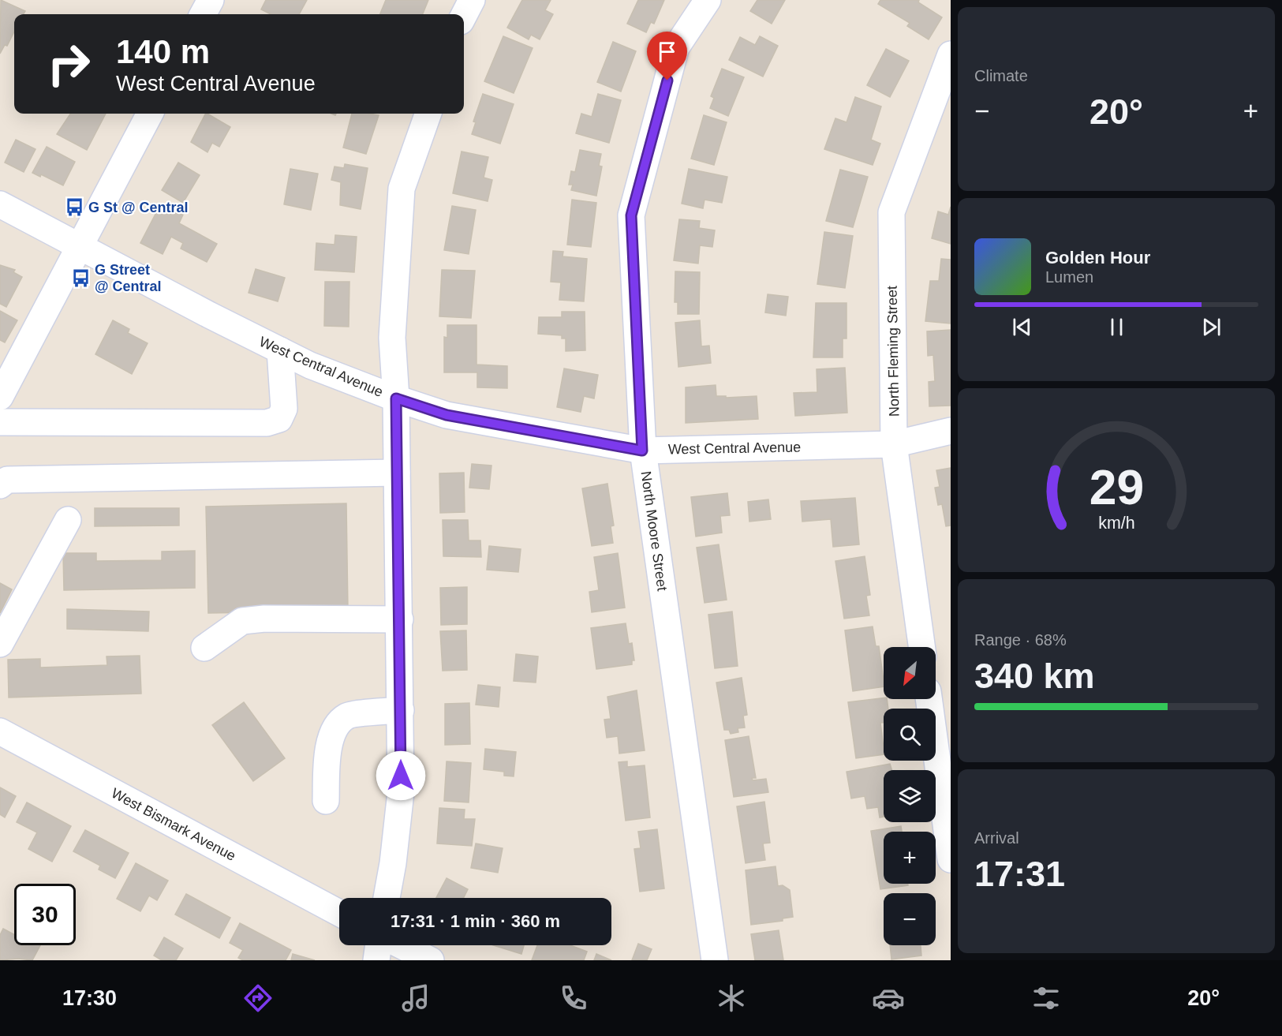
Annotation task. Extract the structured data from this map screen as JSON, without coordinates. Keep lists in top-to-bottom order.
{
  "streets": {
    "street": [
      "North Fleming Street",
      "West Central Avenue",
      "North Moore Street",
      "West Bismark Avenue"
    ]
  },
  "crossings": [
    ["North Fleming Street", "West Central Avenue"],
    ["West Central Avenue", "North Moore Street"]
  ],
  "places": {
    "bus stop": ["G St @ Central", "G Street @ Central"]
  },
  "north": "bottom left",
  "page": {
    "tile": [
      "Climate",
      ["Range · 68%", "340 km"],
      ["Arrival", "17:31"]
    ],
    "turn": ["140 m", "West Central Avenue"],
    "heat": ["−", "20°", "+"],
    "song": ["Golden Hour", "Lumen"],
    "map_buttons": ["+", "−"],
    "limit": "30",
    "trip": "17:31 · 1 min · 360 m",
    "tabs": ["17:30", "20°"],
    "gauge": ["29", "km/h"]
  }
}
